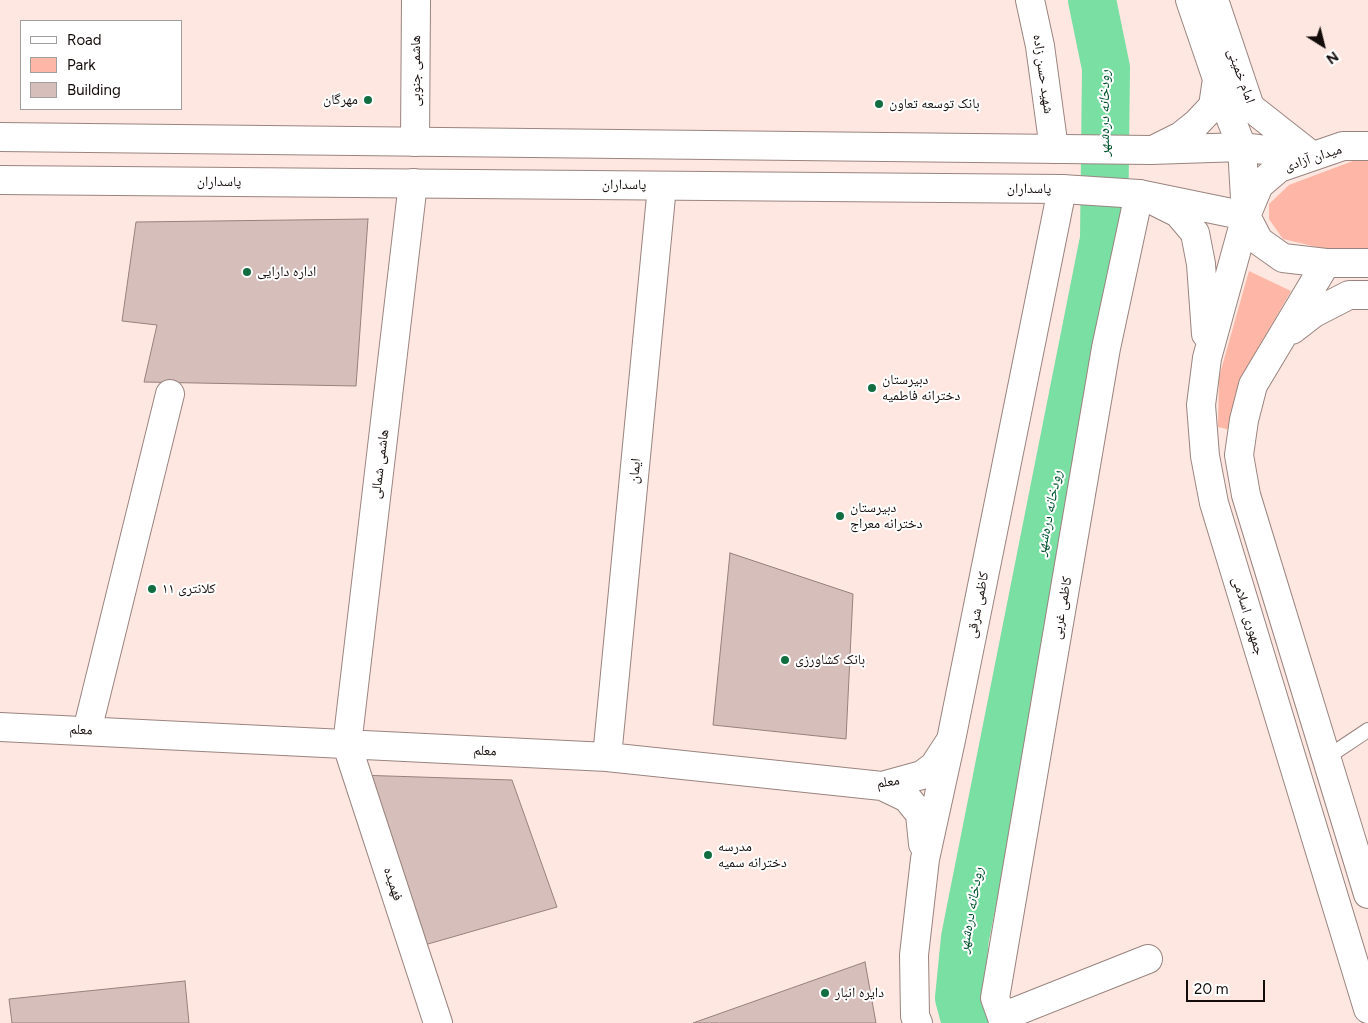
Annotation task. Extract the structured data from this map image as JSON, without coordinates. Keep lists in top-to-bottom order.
{
  "streets": {
    "main road": [
      "هاشمی جنوبی",
      "شهید حسن زاده",
      "امام خمینی",
      "میدان آزادی",
      "پاسداران",
      "هاشمی شمالی",
      "ایمان",
      "کاظمی شرقی",
      "کاظمی غربی",
      "جمهوری اسلامی",
      "معلم",
      "فهمیده"
    ]
  },
  "crossings": [
    ["هاشمی جنوبی", "پاسداران"],
    ["هاشمی جنوبی", "هاشمی شمالی"],
    ["شهید حسن زاده", "پاسداران"],
    ["شهید حسن زاده", "کاظمی شرقی"],
    ["امام خمینی", "میدان آزادی"],
    ["امام خمینی", "پاسداران"],
    ["امام خمینی", "جمهوری اسلامی"],
    ["میدان آزادی", "پاسداران"],
    ["میدان آزادی", "جمهوری اسلامی"],
    ["پاسداران", "هاشمی شمالی"],
    ["پاسداران", "ایمان"],
    ["پاسداران", "کاظمی شرقی"],
    ["پاسداران", "کاظمی غربی"],
    ["پاسداران", "جمهوری اسلامی"],
    ["هاشمی شمالی", "معلم"],
    ["هاشمی شمالی", "فهمیده"],
    ["ایمان", "معلم"],
    ["کاظمی شرقی", "معلم"],
    ["معلم", "فهمیده"]
  ],
  "water": ["رودخانه دره‌شهر"],
  "places": [
    "مهرگان",
    "بانک توسعه تعاون",
    "اداره دارایی",
    "دبیرستان دخترانه فاطمیه",
    "دبیرستان دخترانه معراج",
    "کلانتری ۱۱",
    "بانک کشاورزی",
    "مدرسه دخترانه سمیه",
    "دایره انبار"
  ],
  "legend": ["Road", "Park", "Building"],
  "scale_bar": "20 m",
  "north": "bottom right"
}
